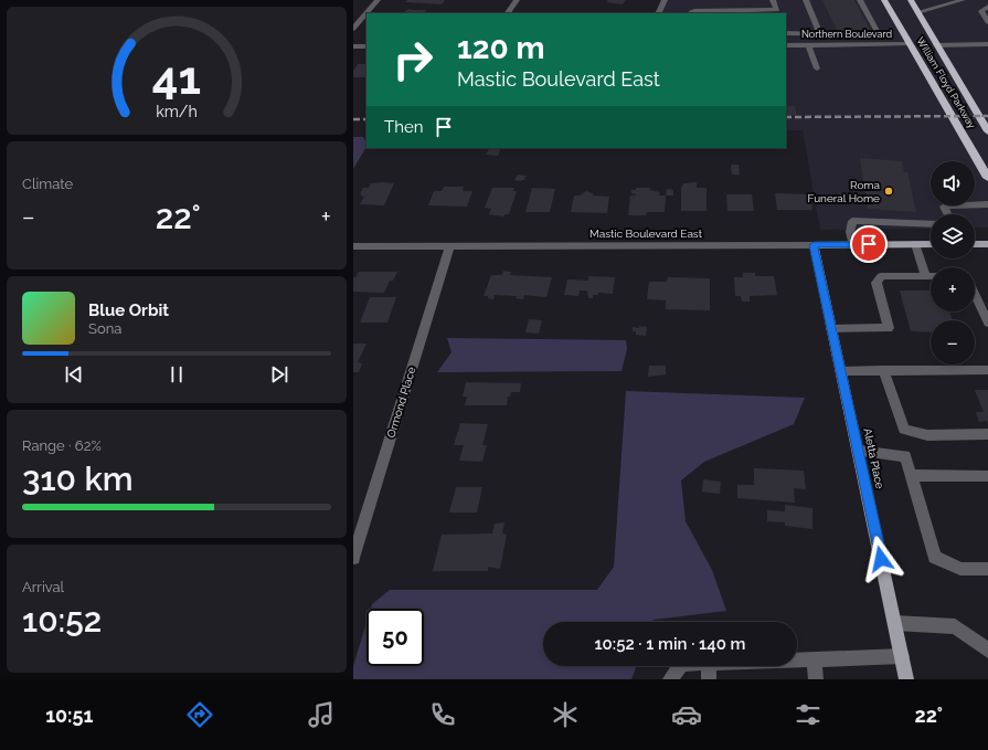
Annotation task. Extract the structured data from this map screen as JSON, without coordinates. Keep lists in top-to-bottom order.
{
  "streets": {
    "highway": ["William Floyd Parkway"],
    "main road": ["Mastic Boulevard East", "Aletta Place"],
    "street": ["Northern Boulevard", "Ormond Place"]
  },
  "crossings": [
    ["Northern Boulevard", "William Floyd Parkway"],
    ["Mastic Boulevard East", "Ormond Place"],
    ["Mastic Boulevard East", "Aletta Place"]
  ],
  "places": ["Roma Funeral Home"],
  "page": {
    "turn": ["120 m", "Mastic Boulevard East"],
    "then": "Then",
    "tile": [
      "Climate",
      ["Range · 62%", "310 km"],
      ["Arrival", "10:52"]
    ],
    "map_buttons": ["+", "−"],
    "heat": ["−", "22°", "+"],
    "song": ["Blue Orbit", "Sona"],
    "limit": "50",
    "trip": "10:52 · 1 min · 140 m",
    "tabs": ["10:51", "22°"],
    "gauge": ["41", "km/h"]
  }
}
